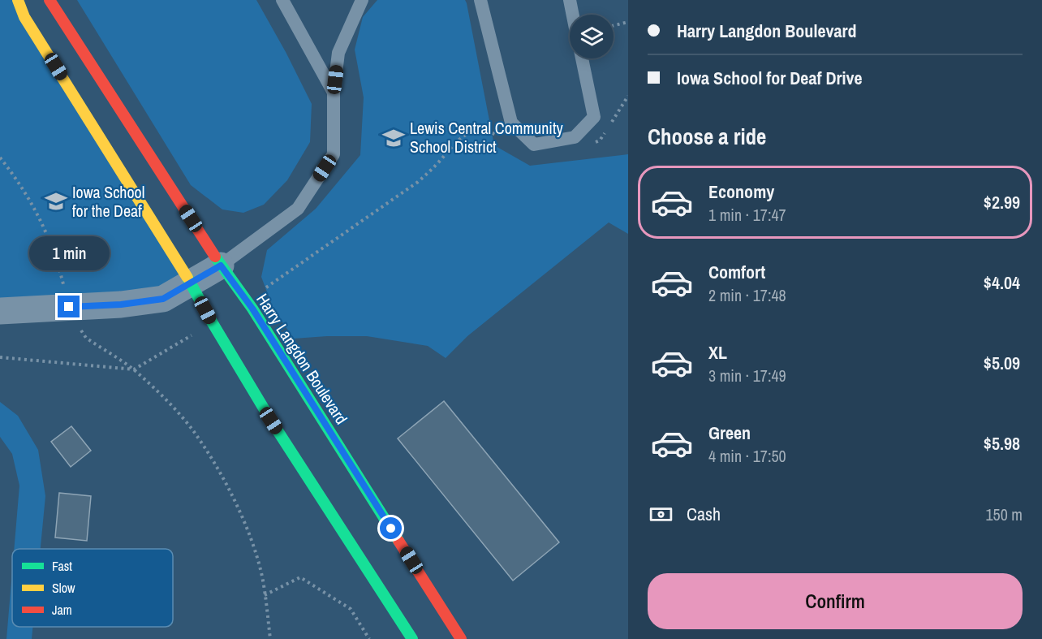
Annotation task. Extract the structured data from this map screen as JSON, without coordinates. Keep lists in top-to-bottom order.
{
  "streets": {
    "main road": ["Harry Langdon Boulevard"]
  },
  "places": {
    "school or university": ["Lewis Central Community School District", "Iowa School for the Deaf"]
  },
  "legend": ["Fast", "Slow", "Jam"],
  "page": {
    "banner": ["Harry Langdon Boulevard", "Iowa School for Deaf Drive"],
    "heading": "Choose a ride",
    "list": [
      {
        "name": "Economy",
        "note": "1 min · 17:47",
        "value": "$2.99"
      },
      {
        "name": "Comfort",
        "note": "2 min · 17:48",
        "value": "$4.04"
      },
      {
        "name": "XL",
        "note": "3 min · 17:49",
        "value": "$5.09"
      },
      {
        "name": "Green",
        "note": "4 min · 17:50",
        "value": "$5.98"
      }
    ],
    "bubble": "1 min",
    "pay": ["Cash", "150 m"],
    "buttons": "Confirm"
  }
}
